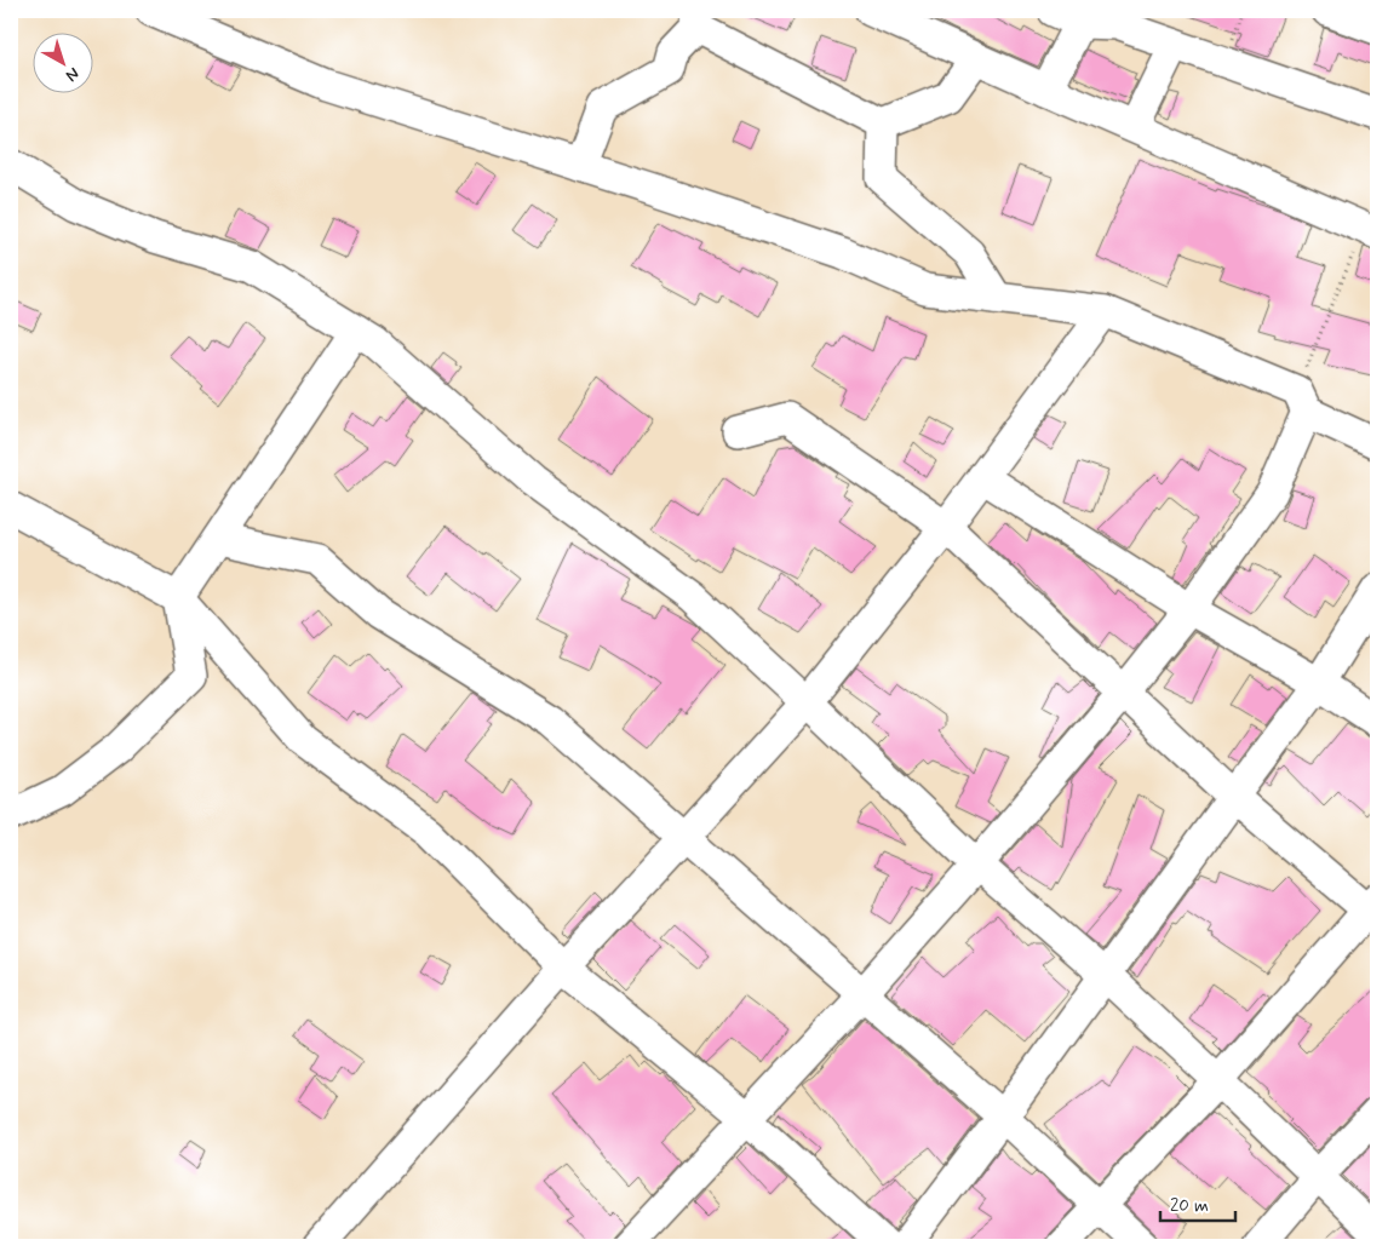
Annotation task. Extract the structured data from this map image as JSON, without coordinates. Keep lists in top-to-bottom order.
{
  "scale_bar": "20 m",
  "north": "bottom right"
}
